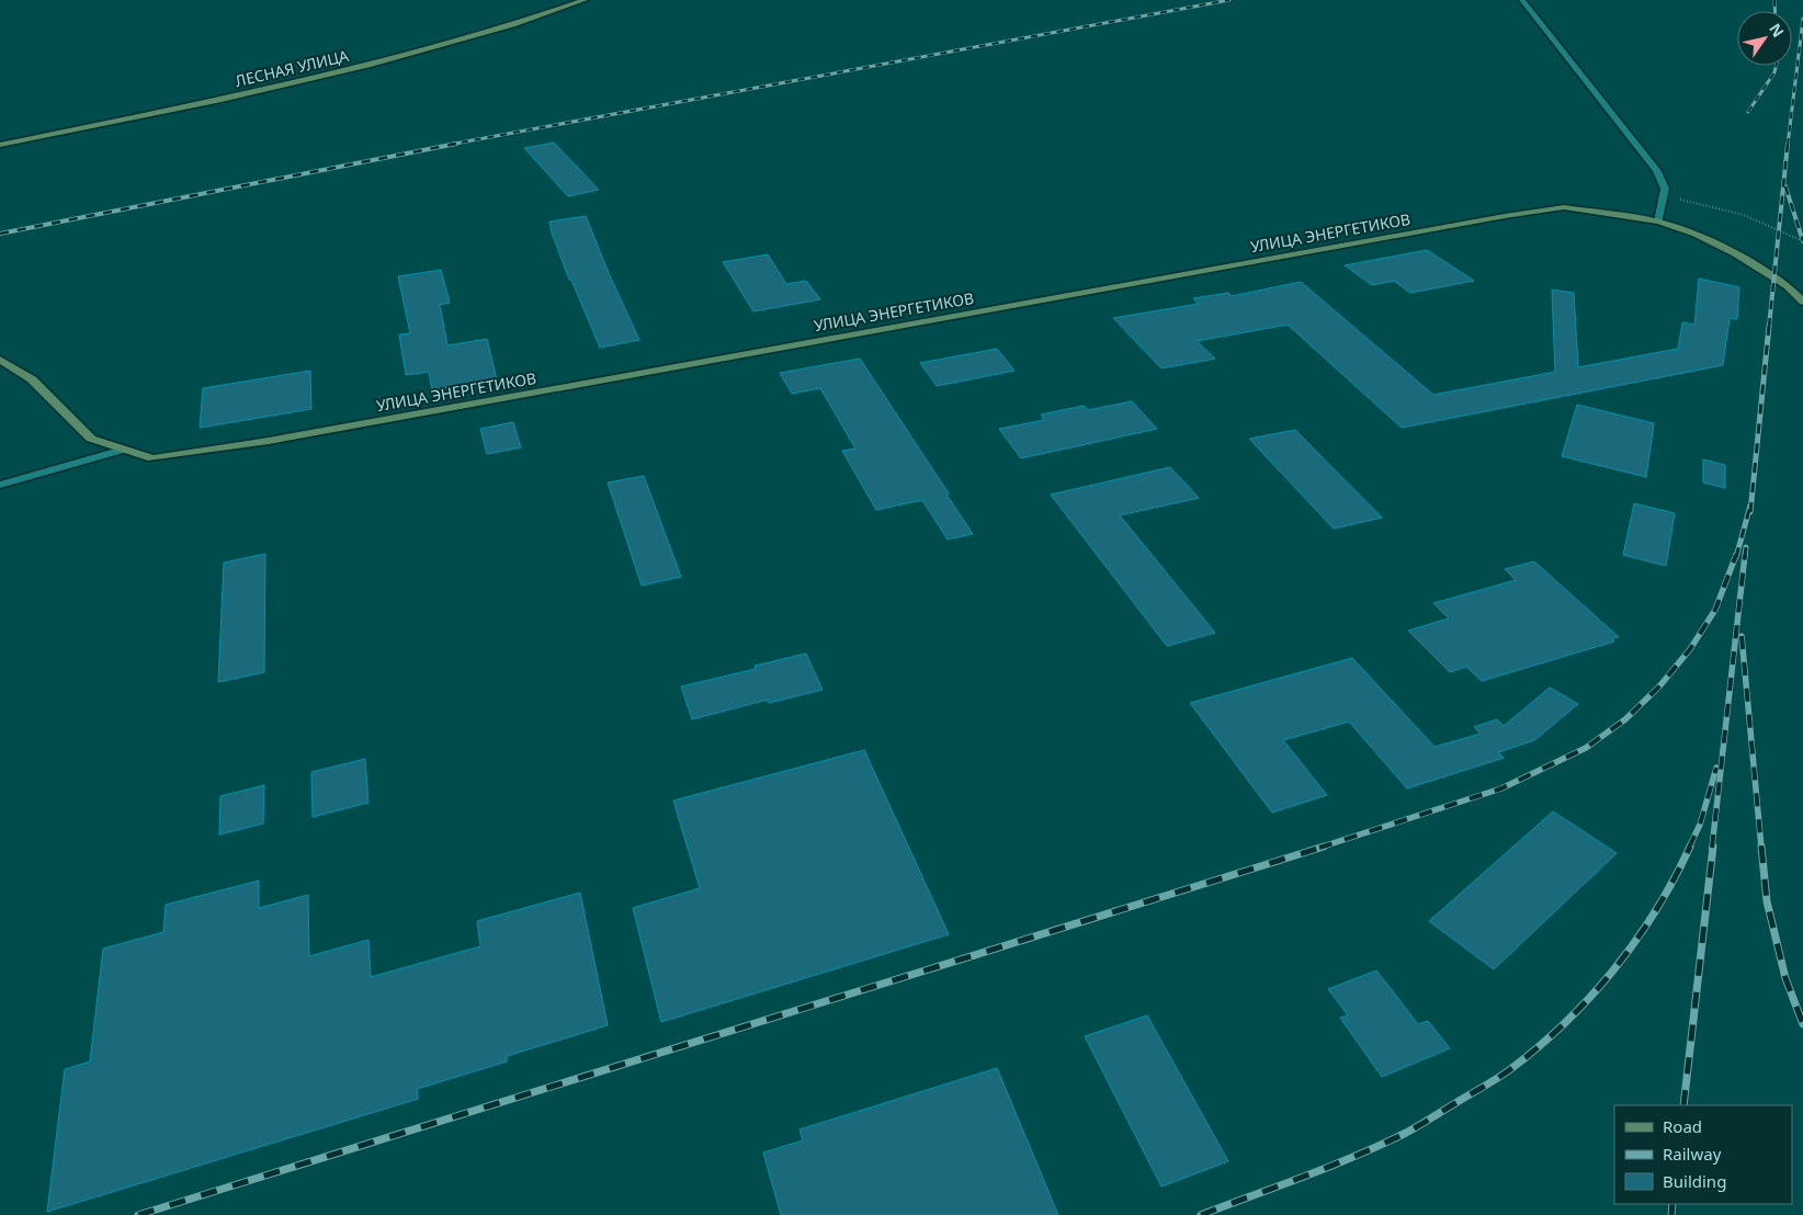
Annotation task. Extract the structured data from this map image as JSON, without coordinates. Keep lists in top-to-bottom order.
{
  "streets": {
    "main road": ["ЛЕСНАЯ УЛИЦА", "УЛИЦА ЭНЕРГЕТИКОВ"]
  },
  "legend": ["Road", "Railway", "Building"],
  "north": "top right"
}
